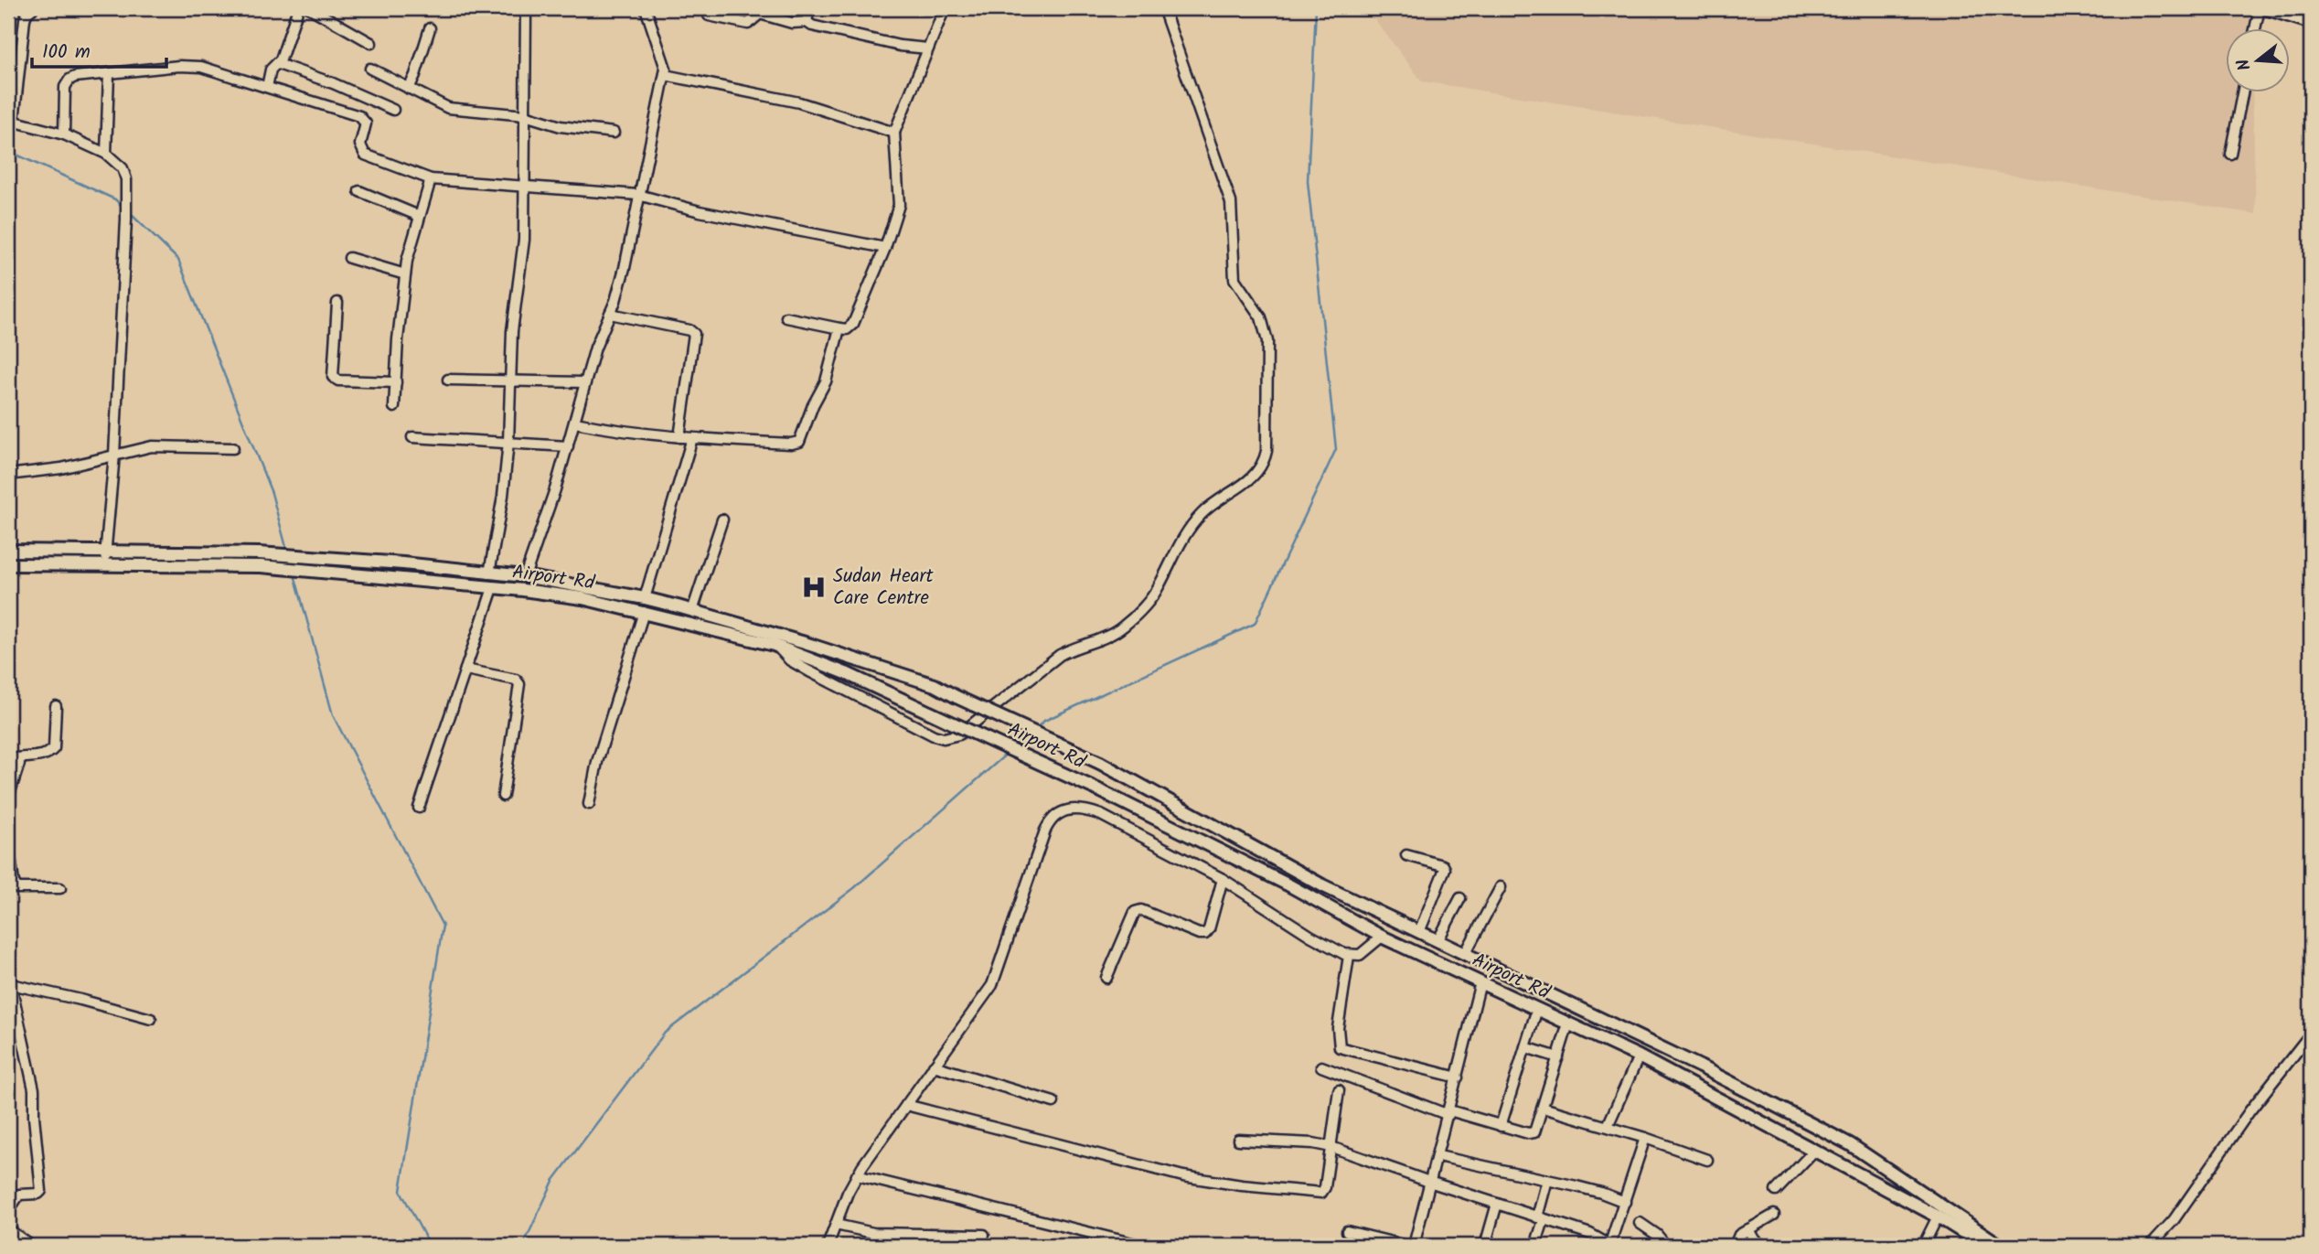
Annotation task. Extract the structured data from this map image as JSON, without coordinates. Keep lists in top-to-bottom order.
{
  "streets": {
    "main road": ["Airport Rd"]
  },
  "places": {
    "hospital": ["Sudan Heart Care Centre"]
  },
  "scale_bar": "100 m",
  "north": "left"
}
